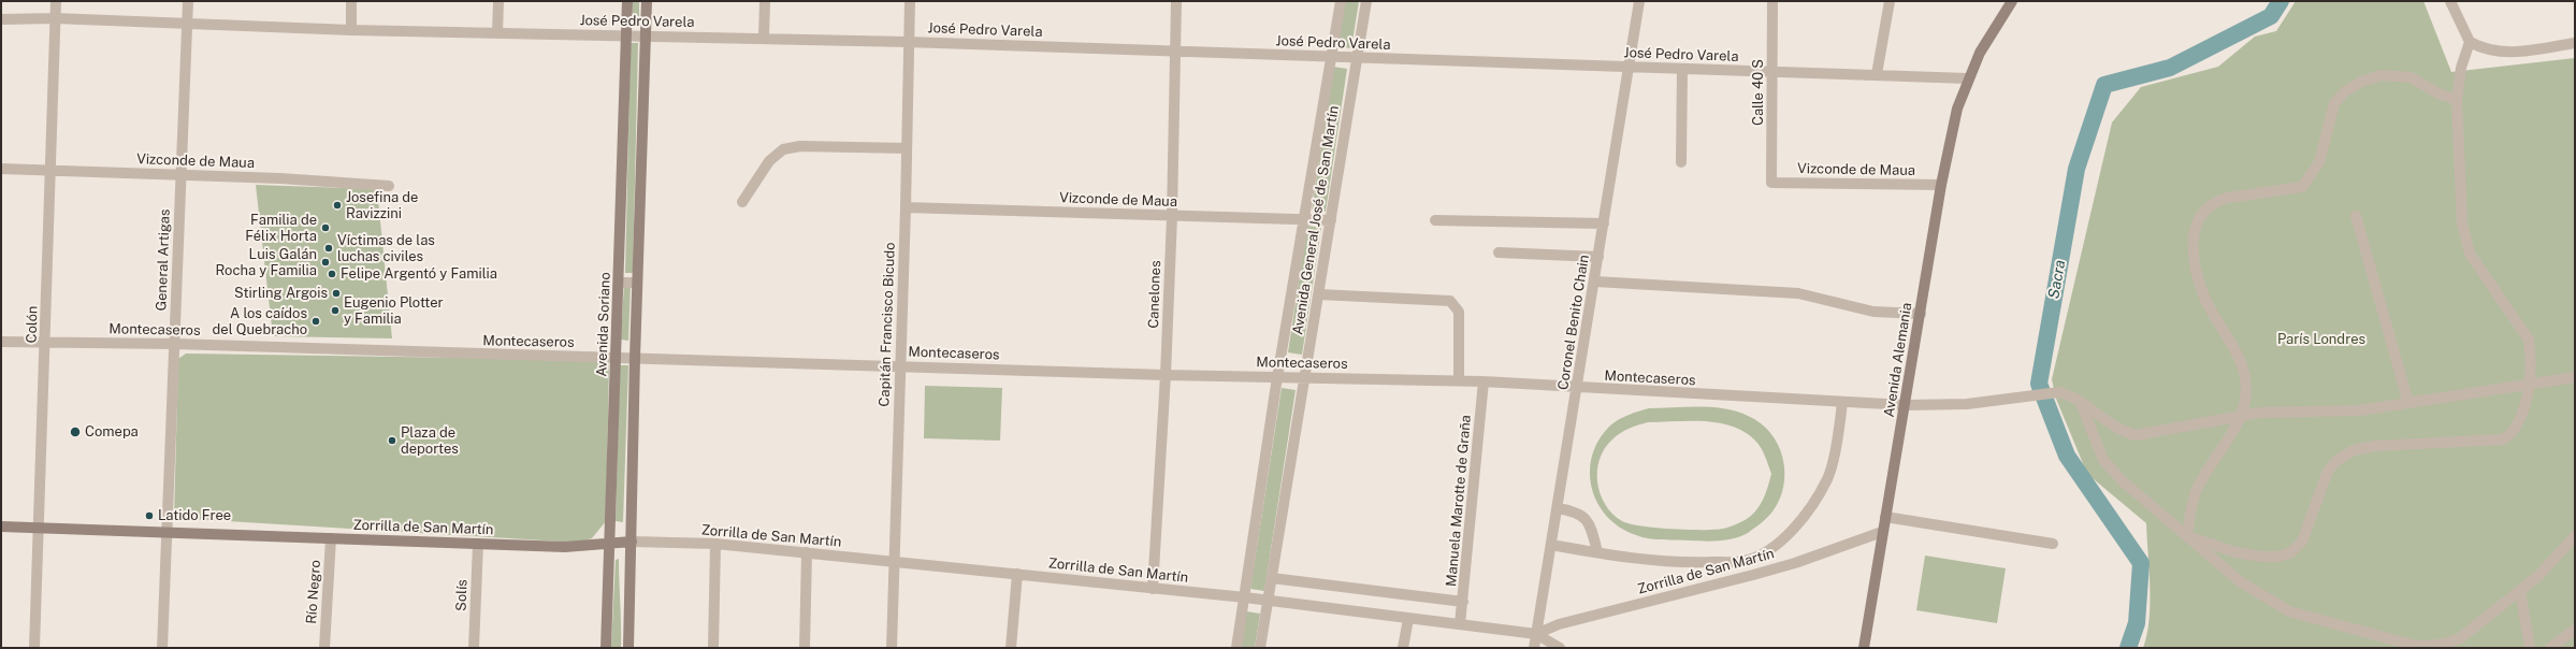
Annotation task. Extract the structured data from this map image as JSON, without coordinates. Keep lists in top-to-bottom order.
{
  "streets": {
    "street": [
      "José Pedro Varela",
      "Calle 40 S",
      "Vizconde de Maua",
      "Avenida General José de San Martín",
      "General Artigas",
      "Canelones",
      "Coronel Benito Chain",
      "Colón",
      "Avenida Soriano",
      "Capitán Francisco Bicudo",
      "Montecaseros",
      "Avenida Alemania",
      "Manuela Marotte de Graña",
      "Zorrilla de San Martín",
      "Río Negro",
      "Solís"
    ]
  },
  "crossings": [
    ["José Pedro Varela", "Calle 40 S"],
    ["José Pedro Varela", "Avenida General José de San Martín"],
    ["José Pedro Varela", "General Artigas"],
    ["José Pedro Varela", "Canelones"],
    ["José Pedro Varela", "Coronel Benito Chain"],
    ["José Pedro Varela", "Colón"],
    ["José Pedro Varela", "Avenida Soriano"],
    ["José Pedro Varela", "Capitán Francisco Bicudo"],
    ["José Pedro Varela", "Avenida Alemania"],
    ["Calle 40 S", "Vizconde de Maua"],
    ["Vizconde de Maua", "Avenida General José de San Martín"],
    ["Vizconde de Maua", "General Artigas"],
    ["Vizconde de Maua", "Canelones"],
    ["Vizconde de Maua", "Colón"],
    ["Vizconde de Maua", "Capitán Francisco Bicudo"],
    ["Vizconde de Maua", "Avenida Alemania"],
    ["Avenida General José de San Martín", "Montecaseros"],
    ["Avenida General José de San Martín", "Zorrilla de San Martín"],
    ["General Artigas", "Montecaseros"],
    ["General Artigas", "Zorrilla de San Martín"],
    ["Canelones", "Montecaseros"],
    ["Canelones", "Zorrilla de San Martín"],
    ["Coronel Benito Chain", "Montecaseros"],
    ["Coronel Benito Chain", "Zorrilla de San Martín"],
    ["Colón", "Montecaseros"],
    ["Colón", "Zorrilla de San Martín"],
    ["Avenida Soriano", "Montecaseros"],
    ["Avenida Soriano", "Zorrilla de San Martín"],
    ["Capitán Francisco Bicudo", "Montecaseros"],
    ["Capitán Francisco Bicudo", "Zorrilla de San Martín"],
    ["Montecaseros", "Avenida Alemania"],
    ["Montecaseros", "Manuela Marotte de Graña"],
    ["Avenida Alemania", "Zorrilla de San Martín"],
    ["Manuela Marotte de Graña", "Zorrilla de San Martín"],
    ["Zorrilla de San Martín", "Río Negro"],
    ["Zorrilla de San Martín", "Solís"]
  ],
  "water": ["Sacra"],
  "parks": ["París Londres"],
  "places": [
    "Josefina de Ravizzini",
    "Familia de Félix Horta",
    "Víctimas de las luchas civiles",
    "Luis Galán Rocha y Familia",
    "Felipe Argentó y Familia",
    "Stirling Argois",
    "Eugenio Plotter y Familia",
    "A los caídos del Quebracho",
    "Comepa",
    "Plaza de deportes",
    "Latido Free"
  ]
}
